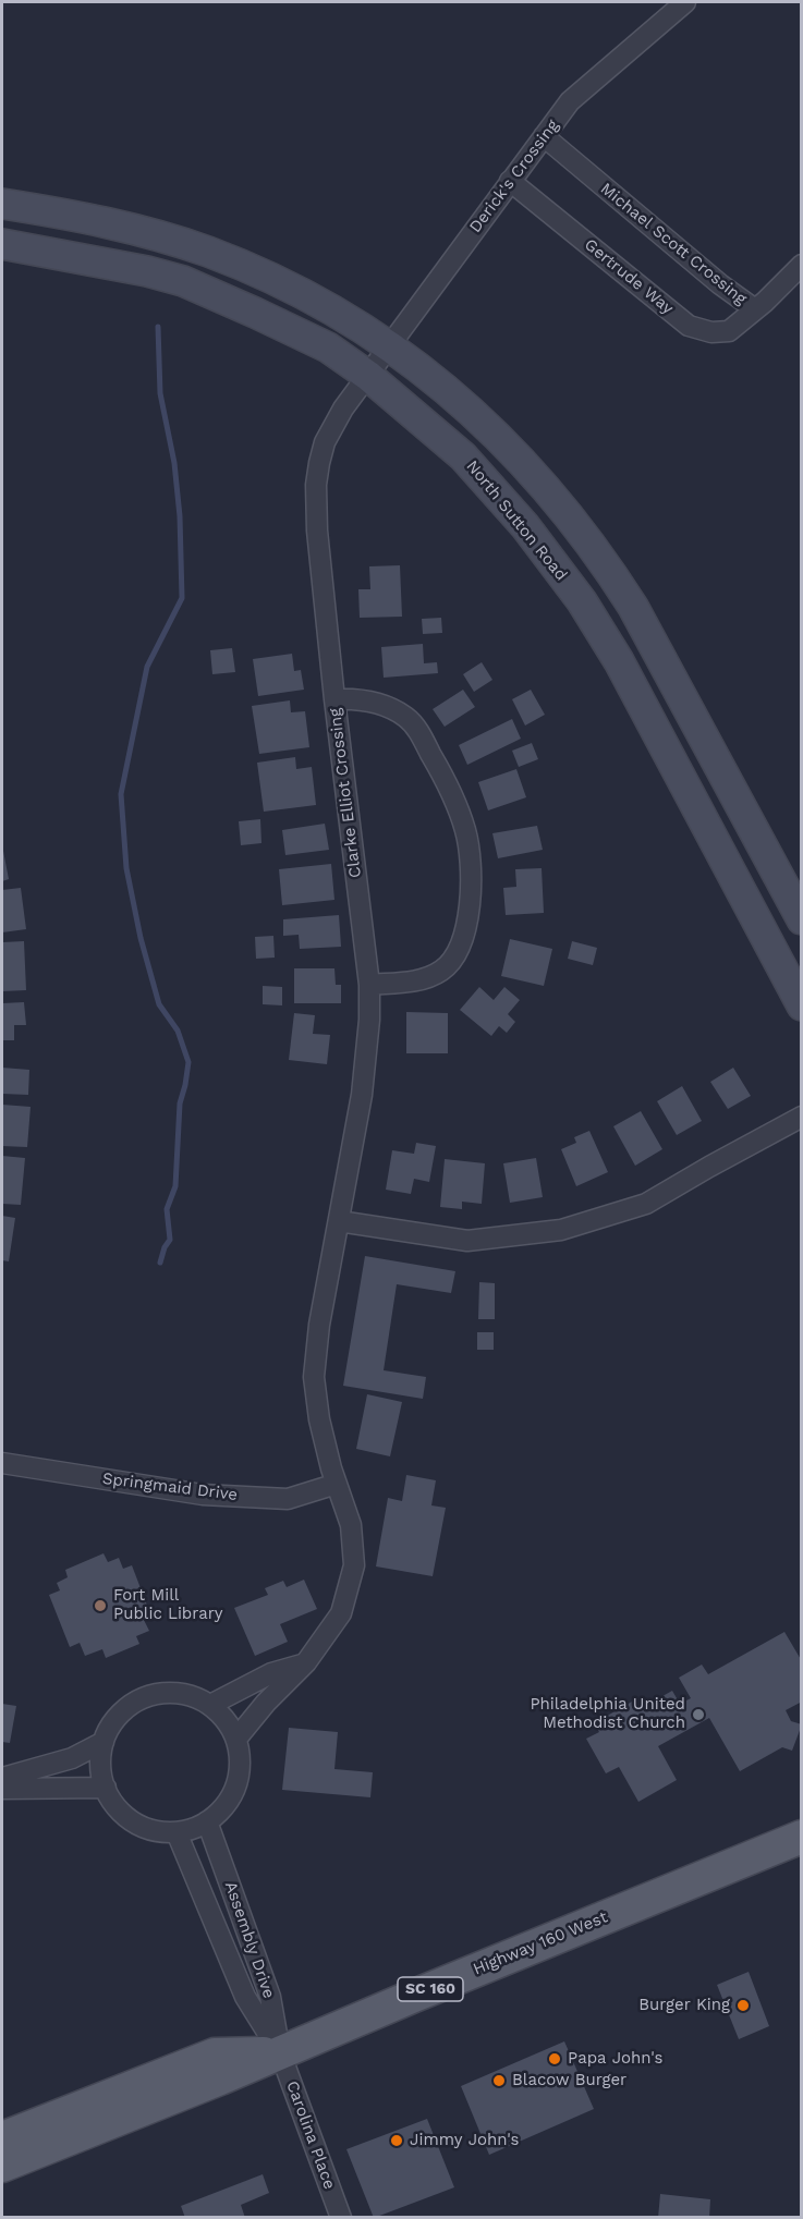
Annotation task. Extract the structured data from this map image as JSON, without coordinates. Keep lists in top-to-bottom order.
{
  "streets": {
    "main road": ["North Sutton Road", "Highway 160 West", "SC 160"],
    "street": [
      "Derick's Crossing",
      "Michael Scott Crossing",
      "Gertrude Way",
      "Clarke Elliot Crossing",
      "Springmaid Drive",
      "Assembly Drive",
      "Carolina Place"
    ]
  },
  "crossings": [
    ["Derick's Crossing", "Michael Scott Crossing"],
    ["Derick's Crossing", "Gertrude Way"],
    ["Derick's Crossing", "North Sutton Road"],
    ["Derick's Crossing", "Clarke Elliot Crossing"],
    ["Michael Scott Crossing", "Gertrude Way"],
    ["North Sutton Road", "Clarke Elliot Crossing"],
    ["Clarke Elliot Crossing", "Springmaid Drive"],
    ["Clarke Elliot Crossing", "Assembly Drive"],
    ["Assembly Drive", "Highway 160 West"],
    ["Assembly Drive", "Carolina Place"],
    ["Highway 160 West", "Carolina Place"]
  ],
  "places": [
    "Fort Mill Public Library",
    "Philadelphia United Methodist Church",
    "Burger King",
    "Papa John's",
    "Blacow Burger",
    "Jimmy John's"
  ]
}
